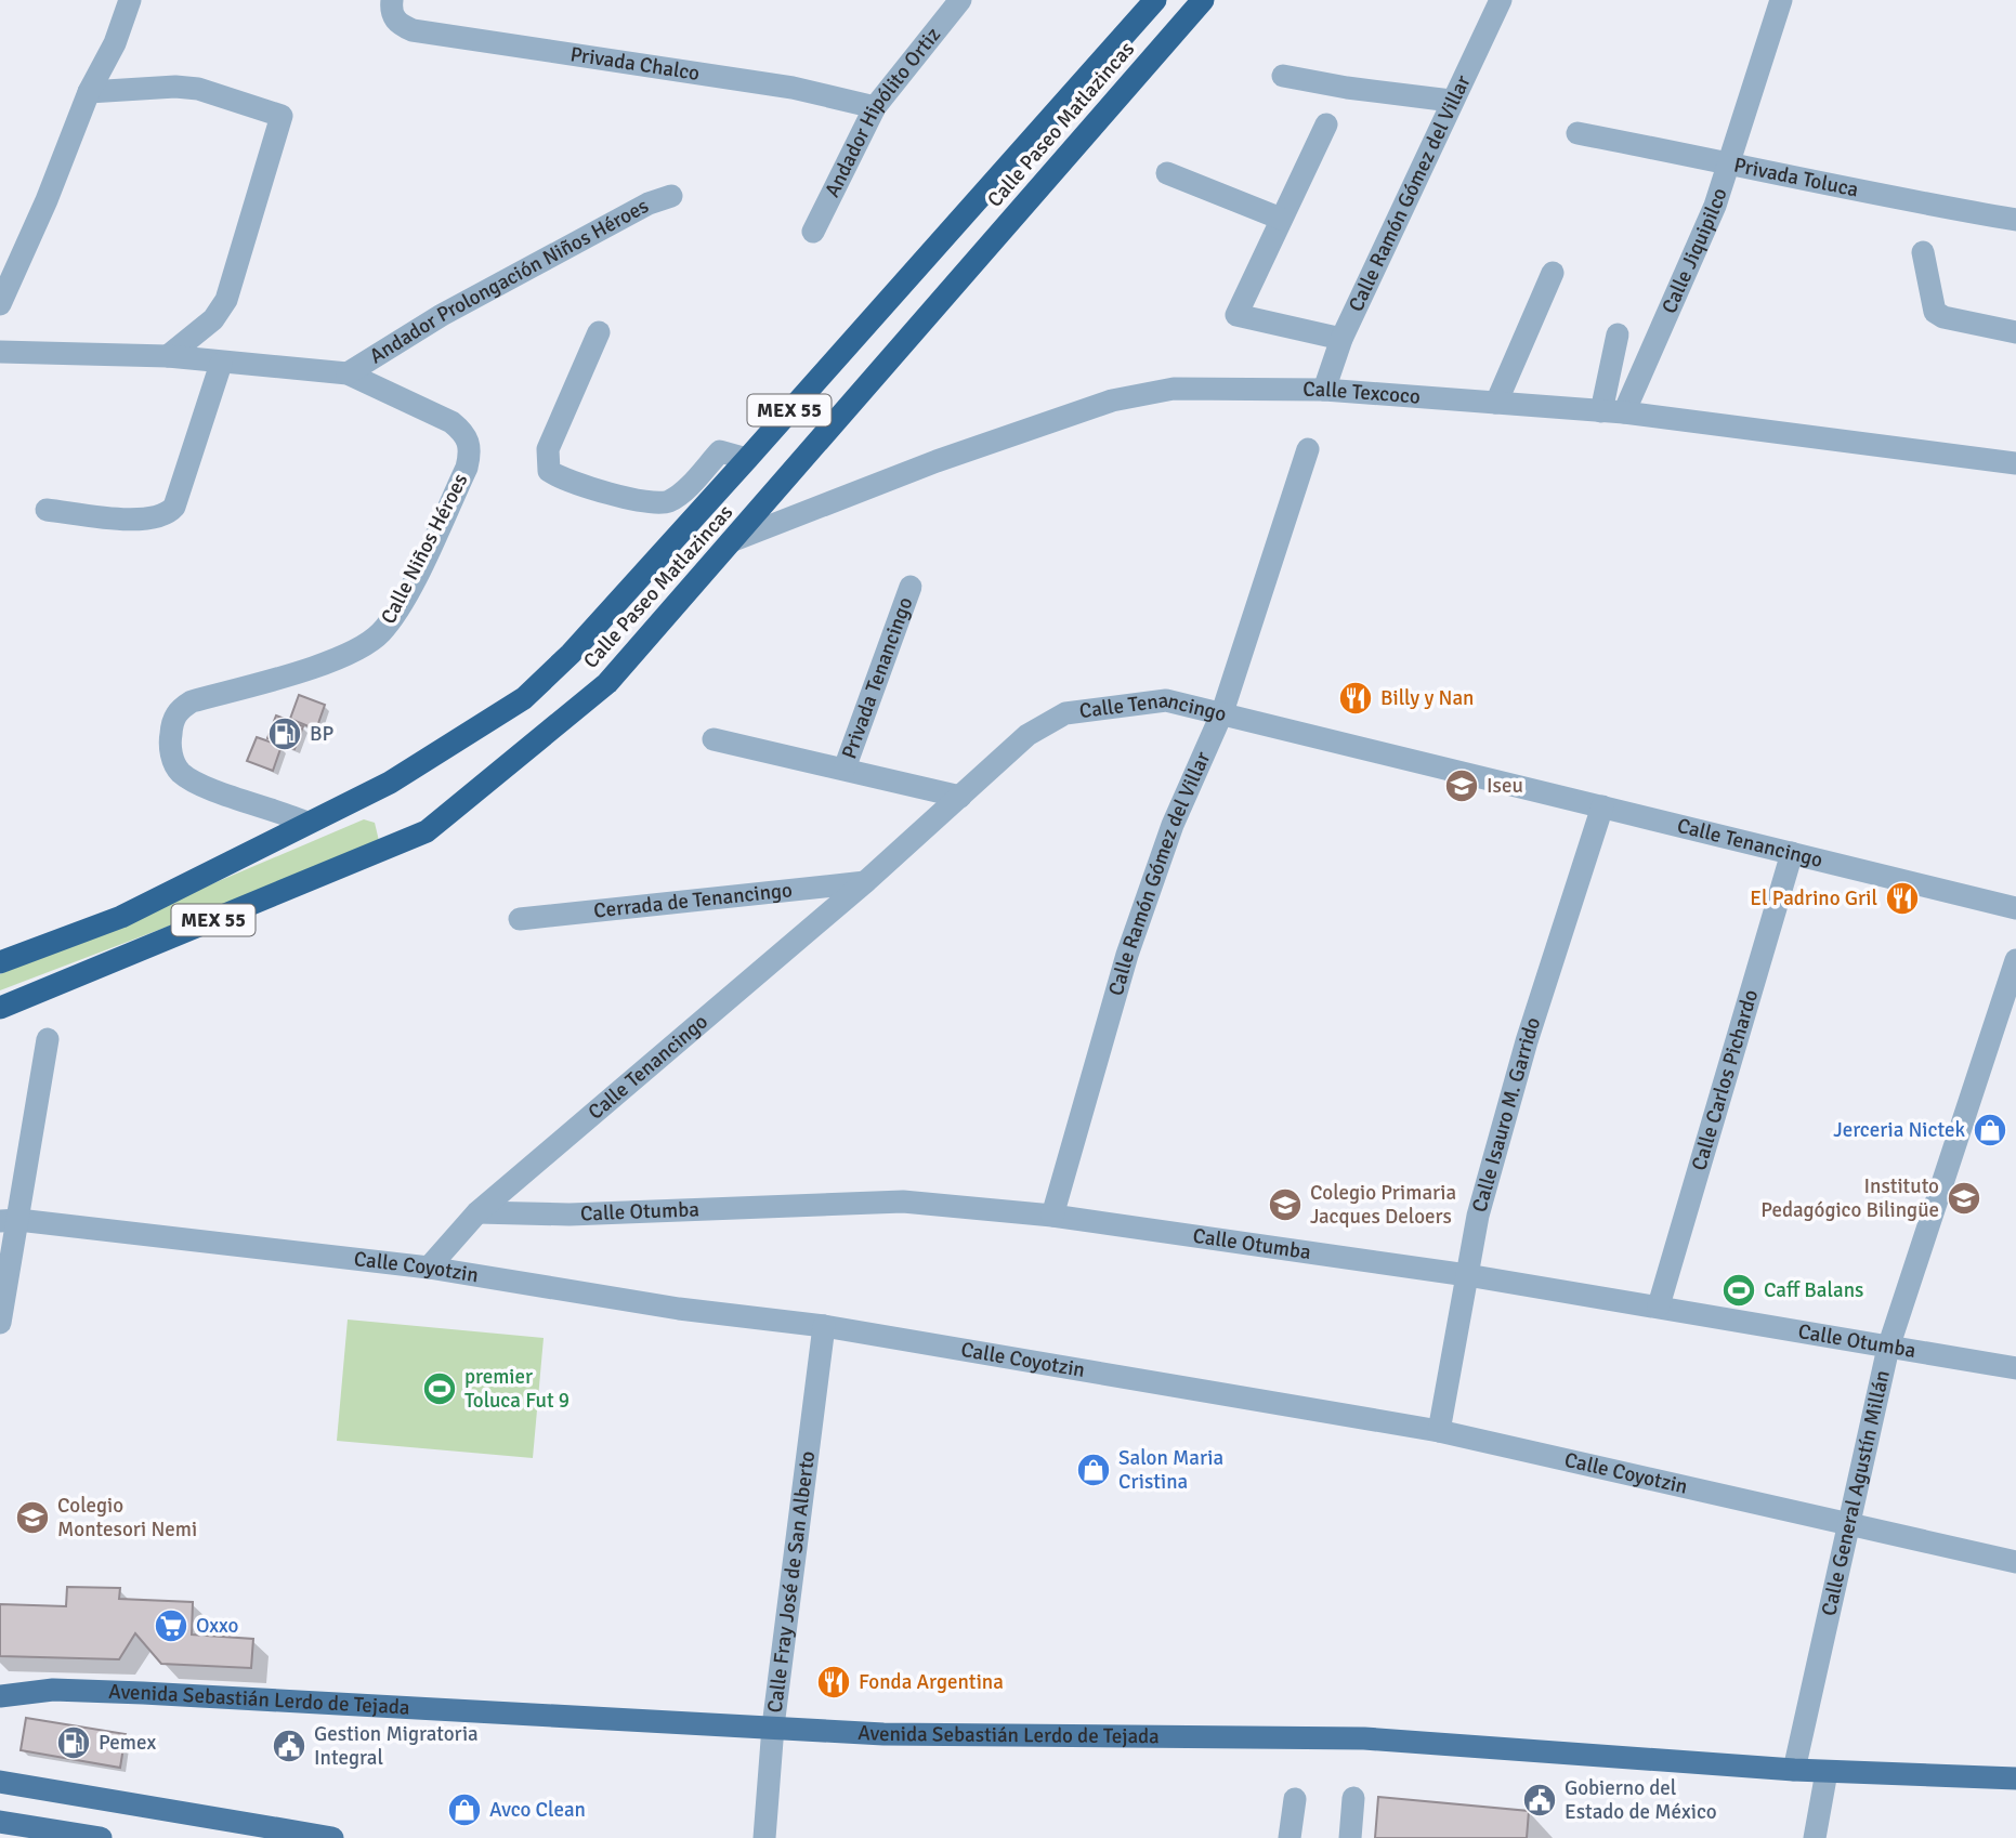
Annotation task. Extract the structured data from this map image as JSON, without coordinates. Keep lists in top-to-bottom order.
{
  "streets": {
    "highway": ["Calle Paseo Matlazincas", "MEX 55"],
    "main road": ["Avenida Sebastián Lerdo de Tejada"],
    "street": [
      "Privada Chalco",
      "Andador Hipólito Ortiz",
      "Privada Toluca",
      "Calle Ramón Gómez del Villar",
      "Calle Jiquipilco",
      "Andador Prolongación Niños Héroes",
      "Calle Texcoco",
      "Calle Niños Héroes",
      "Privada Tenancingo",
      "Calle Tenancingo",
      "Cerrada de Tenancingo",
      "Calle Carlos Pichardo",
      "Calle Isauro M. Garrido",
      "Calle Otumba",
      "Calle Coyotzin",
      "Calle General Agustín Millán",
      "Calle Fray José de San Alberto"
    ]
  },
  "crossings": [
    ["Privada Chalco", "Andador Hipólito Ortiz"],
    ["Calle Paseo Matlazincas", "Calle Texcoco"],
    ["Calle Paseo Matlazincas", "Calle Niños Héroes"],
    ["Privada Toluca", "Calle Jiquipilco"],
    ["Calle Ramón Gómez del Villar", "Calle Texcoco"],
    ["Calle Ramón Gómez del Villar", "Calle Tenancingo"],
    ["Calle Ramón Gómez del Villar", "Calle Otumba"],
    ["Calle Jiquipilco", "Calle Texcoco"],
    ["Andador Prolongación Niños Héroes", "Calle Niños Héroes"],
    ["Privada Tenancingo", "Calle Tenancingo"],
    ["Calle Tenancingo", "Cerrada de Tenancingo"],
    ["Calle Tenancingo", "Calle Carlos Pichardo"],
    ["Calle Tenancingo", "Calle Isauro M. Garrido"],
    ["Calle Tenancingo", "Calle Otumba"],
    ["Calle Tenancingo", "Calle Coyotzin"],
    ["Calle Carlos Pichardo", "Calle Otumba"],
    ["Calle Isauro M. Garrido", "Calle Otumba"],
    ["Calle Isauro M. Garrido", "Calle Coyotzin"],
    ["Calle Otumba", "Calle General Agustín Millán"],
    ["Calle Coyotzin", "Calle General Agustín Millán"],
    ["Calle Coyotzin", "Calle Fray José de San Alberto"],
    ["Calle General Agustín Millán", "Avenida Sebastián Lerdo de Tejada"],
    ["Calle Fray José de San Alberto", "Avenida Sebastián Lerdo de Tejada"]
  ],
  "places": {
    "restaurant": ["Billy y Nan", "El Padrino Gril", "Fonda Argentina"],
    "fuel station": ["BP", "Pemex"],
    "school or university": [
      "Iseu",
      "Instituto Pedagógico Bilingüe",
      "Colegio Primaria Jacques Deloers",
      "Colegio Montesori Nemi"
    ],
    "shop": ["Jerceria Nictek", "Salon Maria Cristina", "Avco Clean"],
    "sports": ["Caff Balans", "premier Toluca Fut 9"],
    "supermarket": ["Oxxo"],
    "public building": ["Gestion Migratoria Integral", "Gobierno del Estado de México"]
  }
}
